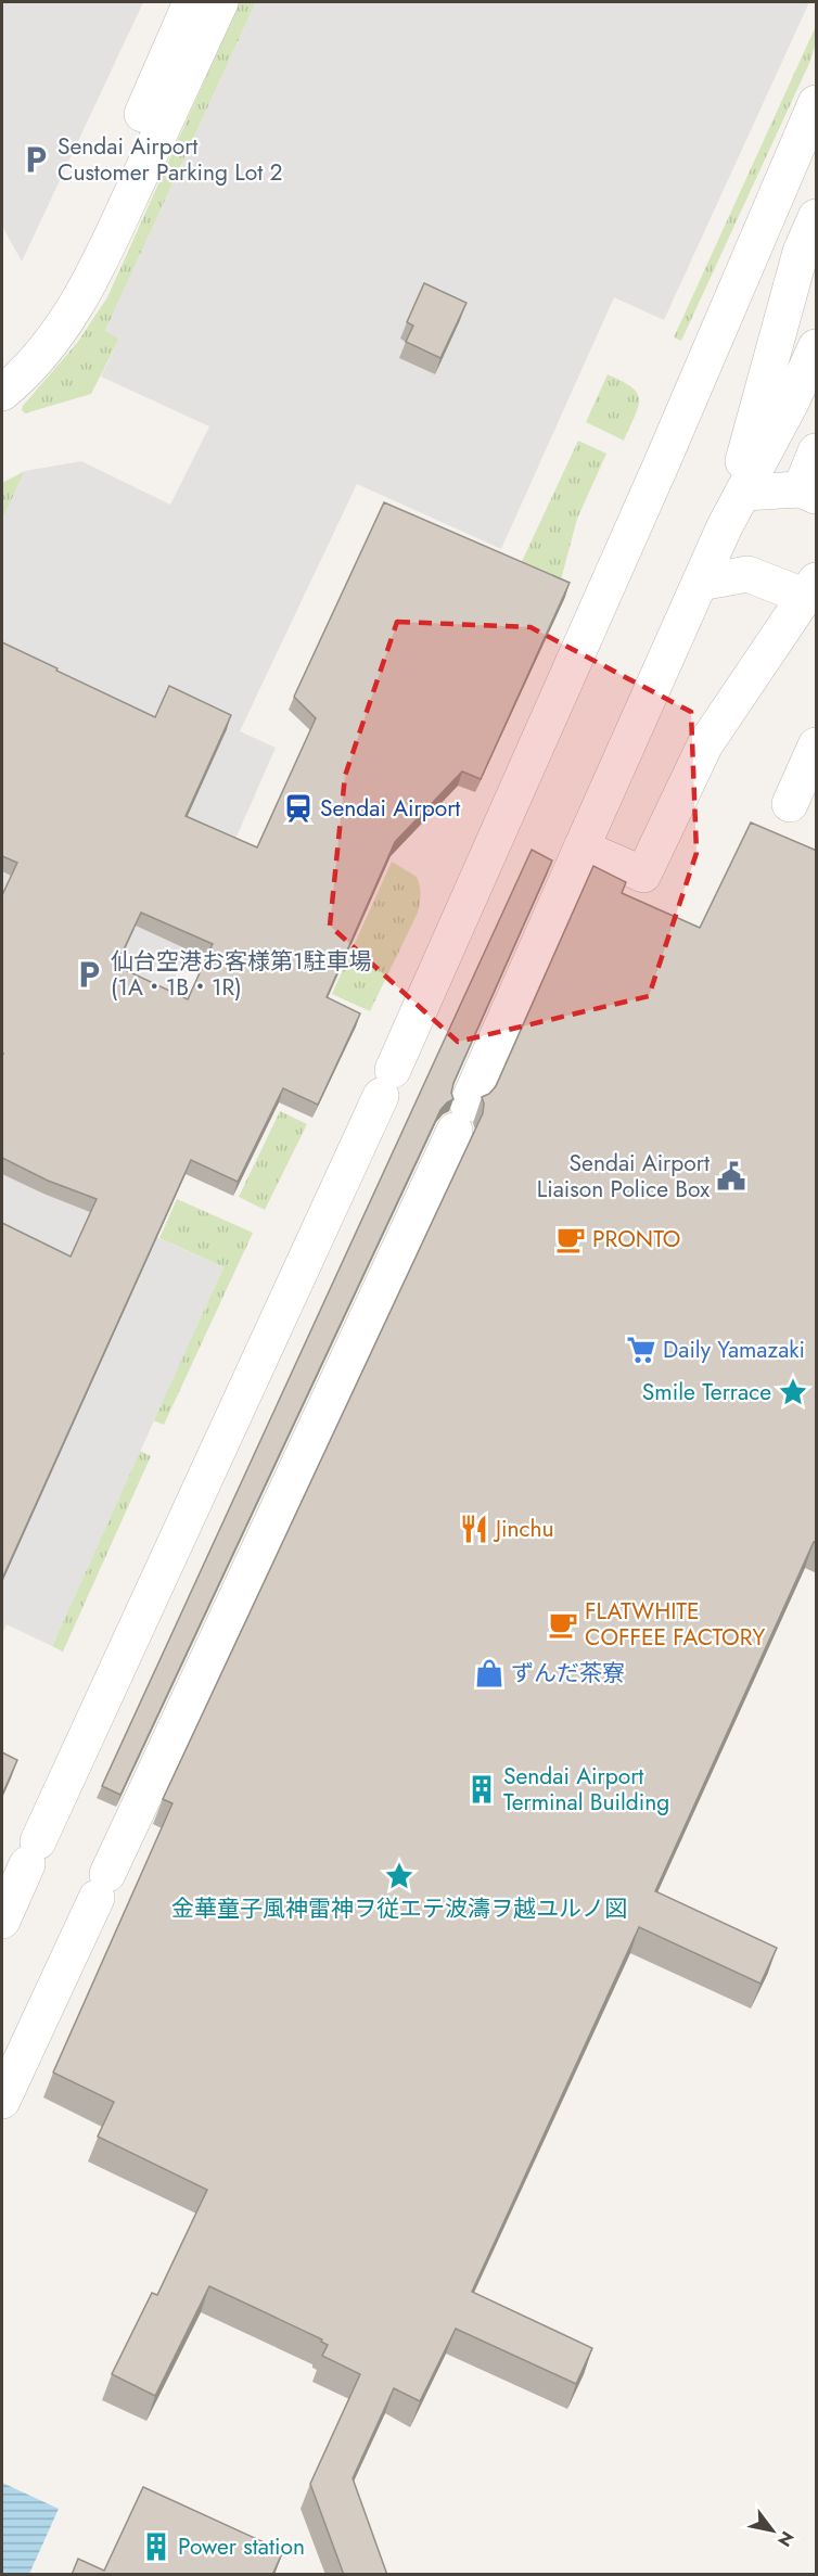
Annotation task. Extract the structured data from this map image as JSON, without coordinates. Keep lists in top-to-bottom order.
{
  "places": {
    "parking": ["Sendai Airport Customer Parking Lot 2", "仙台空港お客様第1駐車場 (1A・1B・1R)"],
    "station": ["Sendai Airport"],
    "public building": ["Sendai Airport Liaison Police Box"],
    "cafe": ["PRONTO", "FLATWHITE COFFEE FACTORY"],
    "supermarket": ["Daily Yamazaki"],
    "place": ["Smile Terrace", "金華童子風神雷神ヲ従エテ波濤ヲ越ユルノ図"],
    "restaurant": ["Jinchu"],
    "shop": ["ずんだ茶寮"],
    "building": ["Sendai Airport Terminal Building", "Power station"]
  },
  "north": "bottom right"
}
